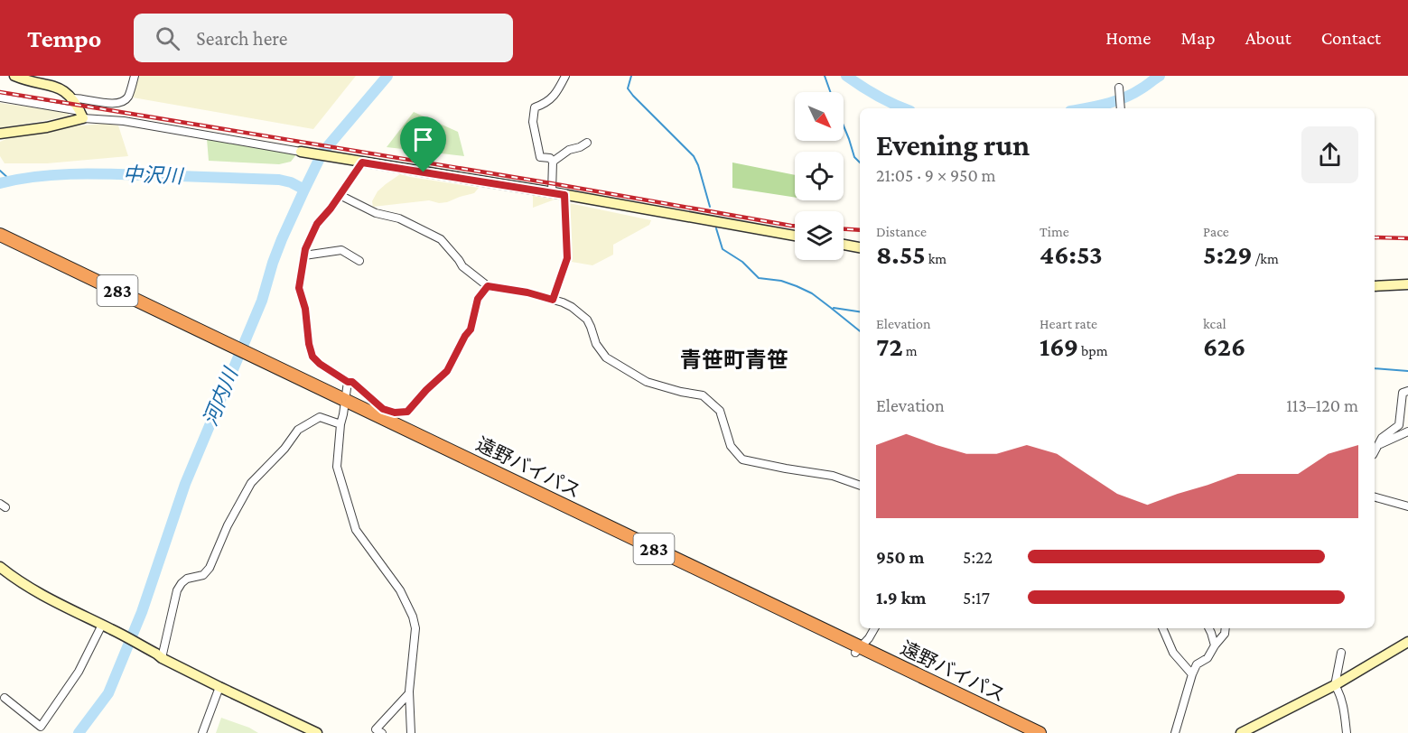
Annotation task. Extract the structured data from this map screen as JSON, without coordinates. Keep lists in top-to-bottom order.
{
  "streets": {
    "highway": ["283", "遠野バイパス"]
  },
  "districts": ["青笹町青笹"],
  "water": ["中沢川", "河内川"],
  "north": "bottom right",
  "page": {
    "header": "Tempo",
    "search": "Search here",
    "nav": [
      "Home",
      "Map",
      "About",
      "Contact"
    ],
    "heading": ["Evening run", "21:05 · 9 × 950 m"],
    "stats": [
      ["Distance", "8.55 km"],
      ["Time", "46:53"],
      ["Pace", "5:29 /km"],
      ["Elevation", "72 m"],
      ["Heart rate", "169 bpm"],
      ["kcal", "626"]
    ],
    "chart": ["Elevation", "113–120 m"],
    "list": [
      {
        "name": "950 m",
        "note": "5:22"
      },
      {
        "name": "1.9 km",
        "note": "5:17"
      }
    ]
  }
}
